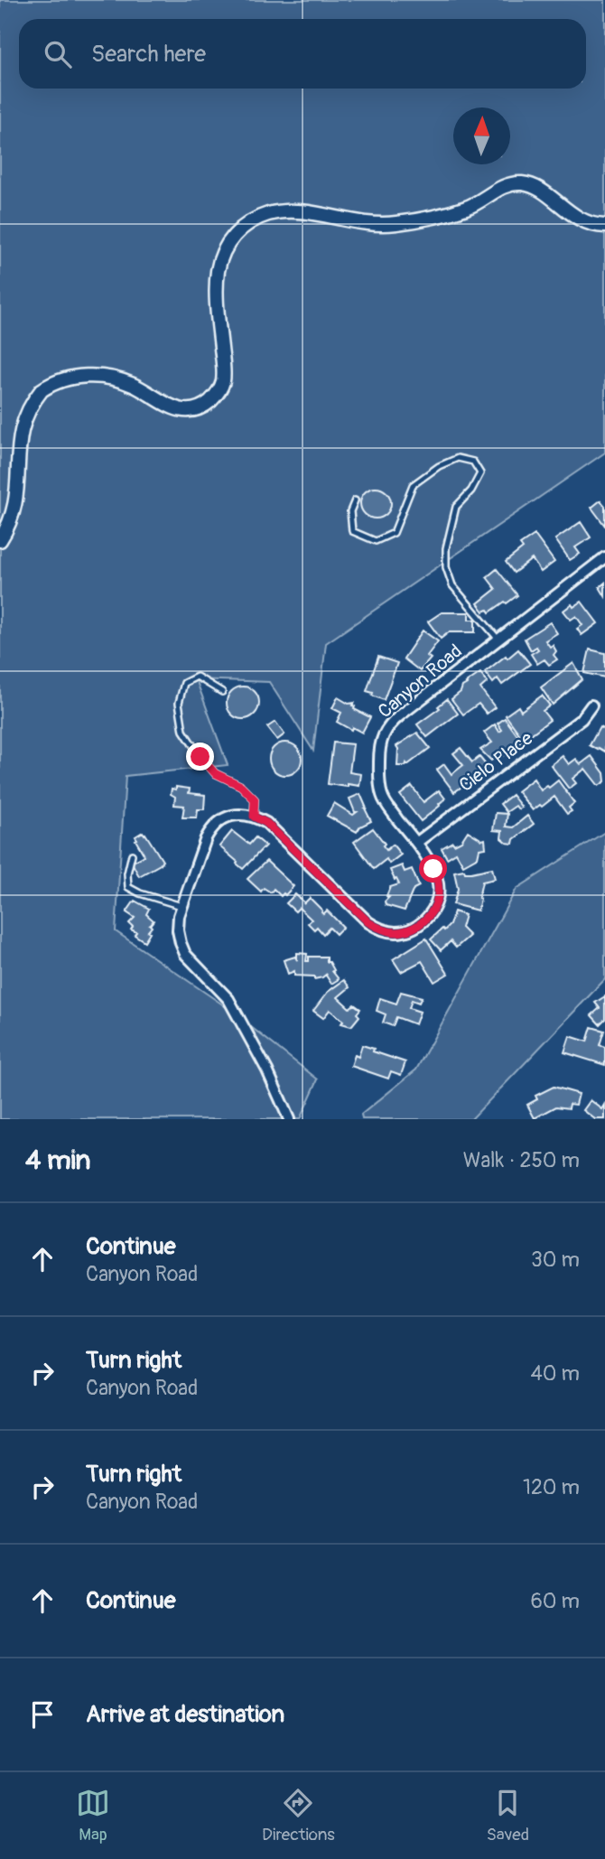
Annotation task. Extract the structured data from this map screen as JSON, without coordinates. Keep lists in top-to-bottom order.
{
  "streets": {
    "street": ["Canyon Road", "Cielo Place"]
  },
  "crossings": [
    ["Canyon Road", "Cielo Place"]
  ],
  "north": "top",
  "page": {
    "search": "Search here",
    "heading": ["4 min", "Walk · 250 m"],
    "list": [
      ["Continue", "Canyon Road", "30 m"],
      ["Turn right", "Canyon Road", "40 m"],
      ["Turn right", "Canyon Road", "120 m"],
      ["Continue", "60 m"],
      "Arrive at destination"
    ],
    "nav": ["Map", "Directions", "Saved"]
  }
}
